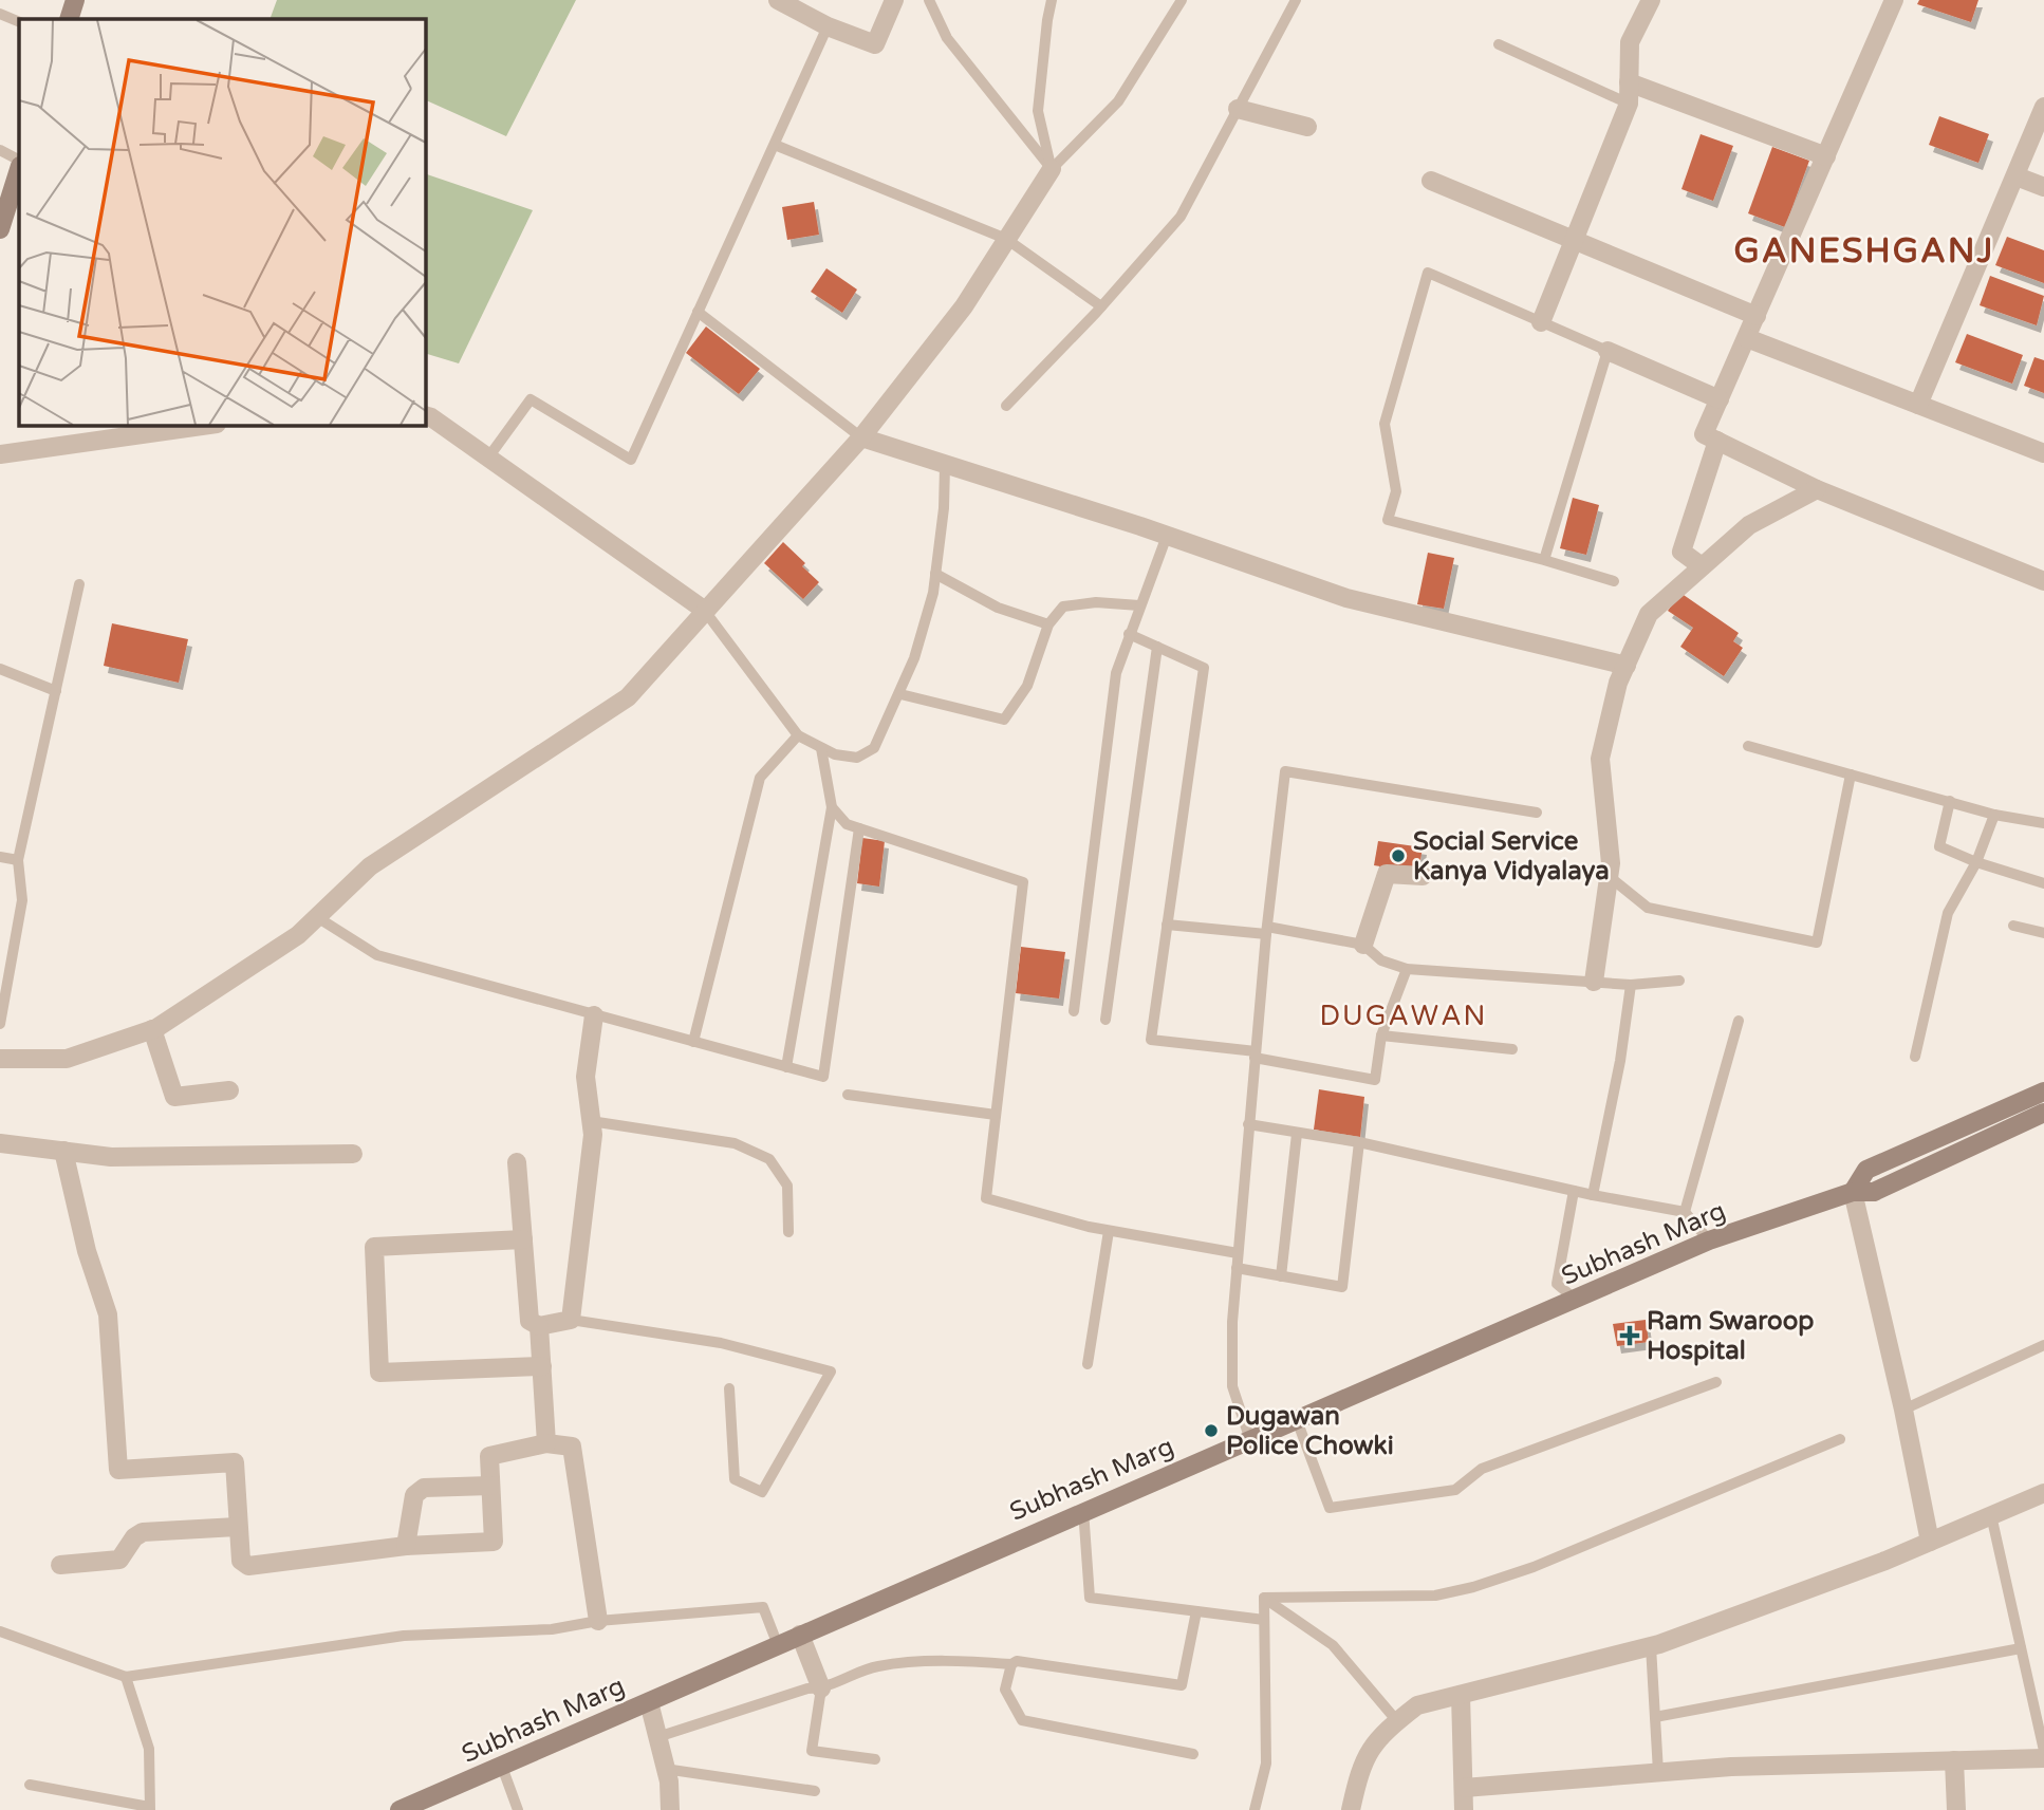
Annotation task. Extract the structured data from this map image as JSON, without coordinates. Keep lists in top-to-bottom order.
{
  "streets": {
    "main road": ["Subhash Marg"]
  },
  "districts": ["GANESHGANJ", "DUGAWAN"],
  "places": {
    "other": ["Social Service Kanya Vidyalaya", "Dugawan Police Chowki"],
    "health": ["Ram Swaroop Hospital"]
  }
}
